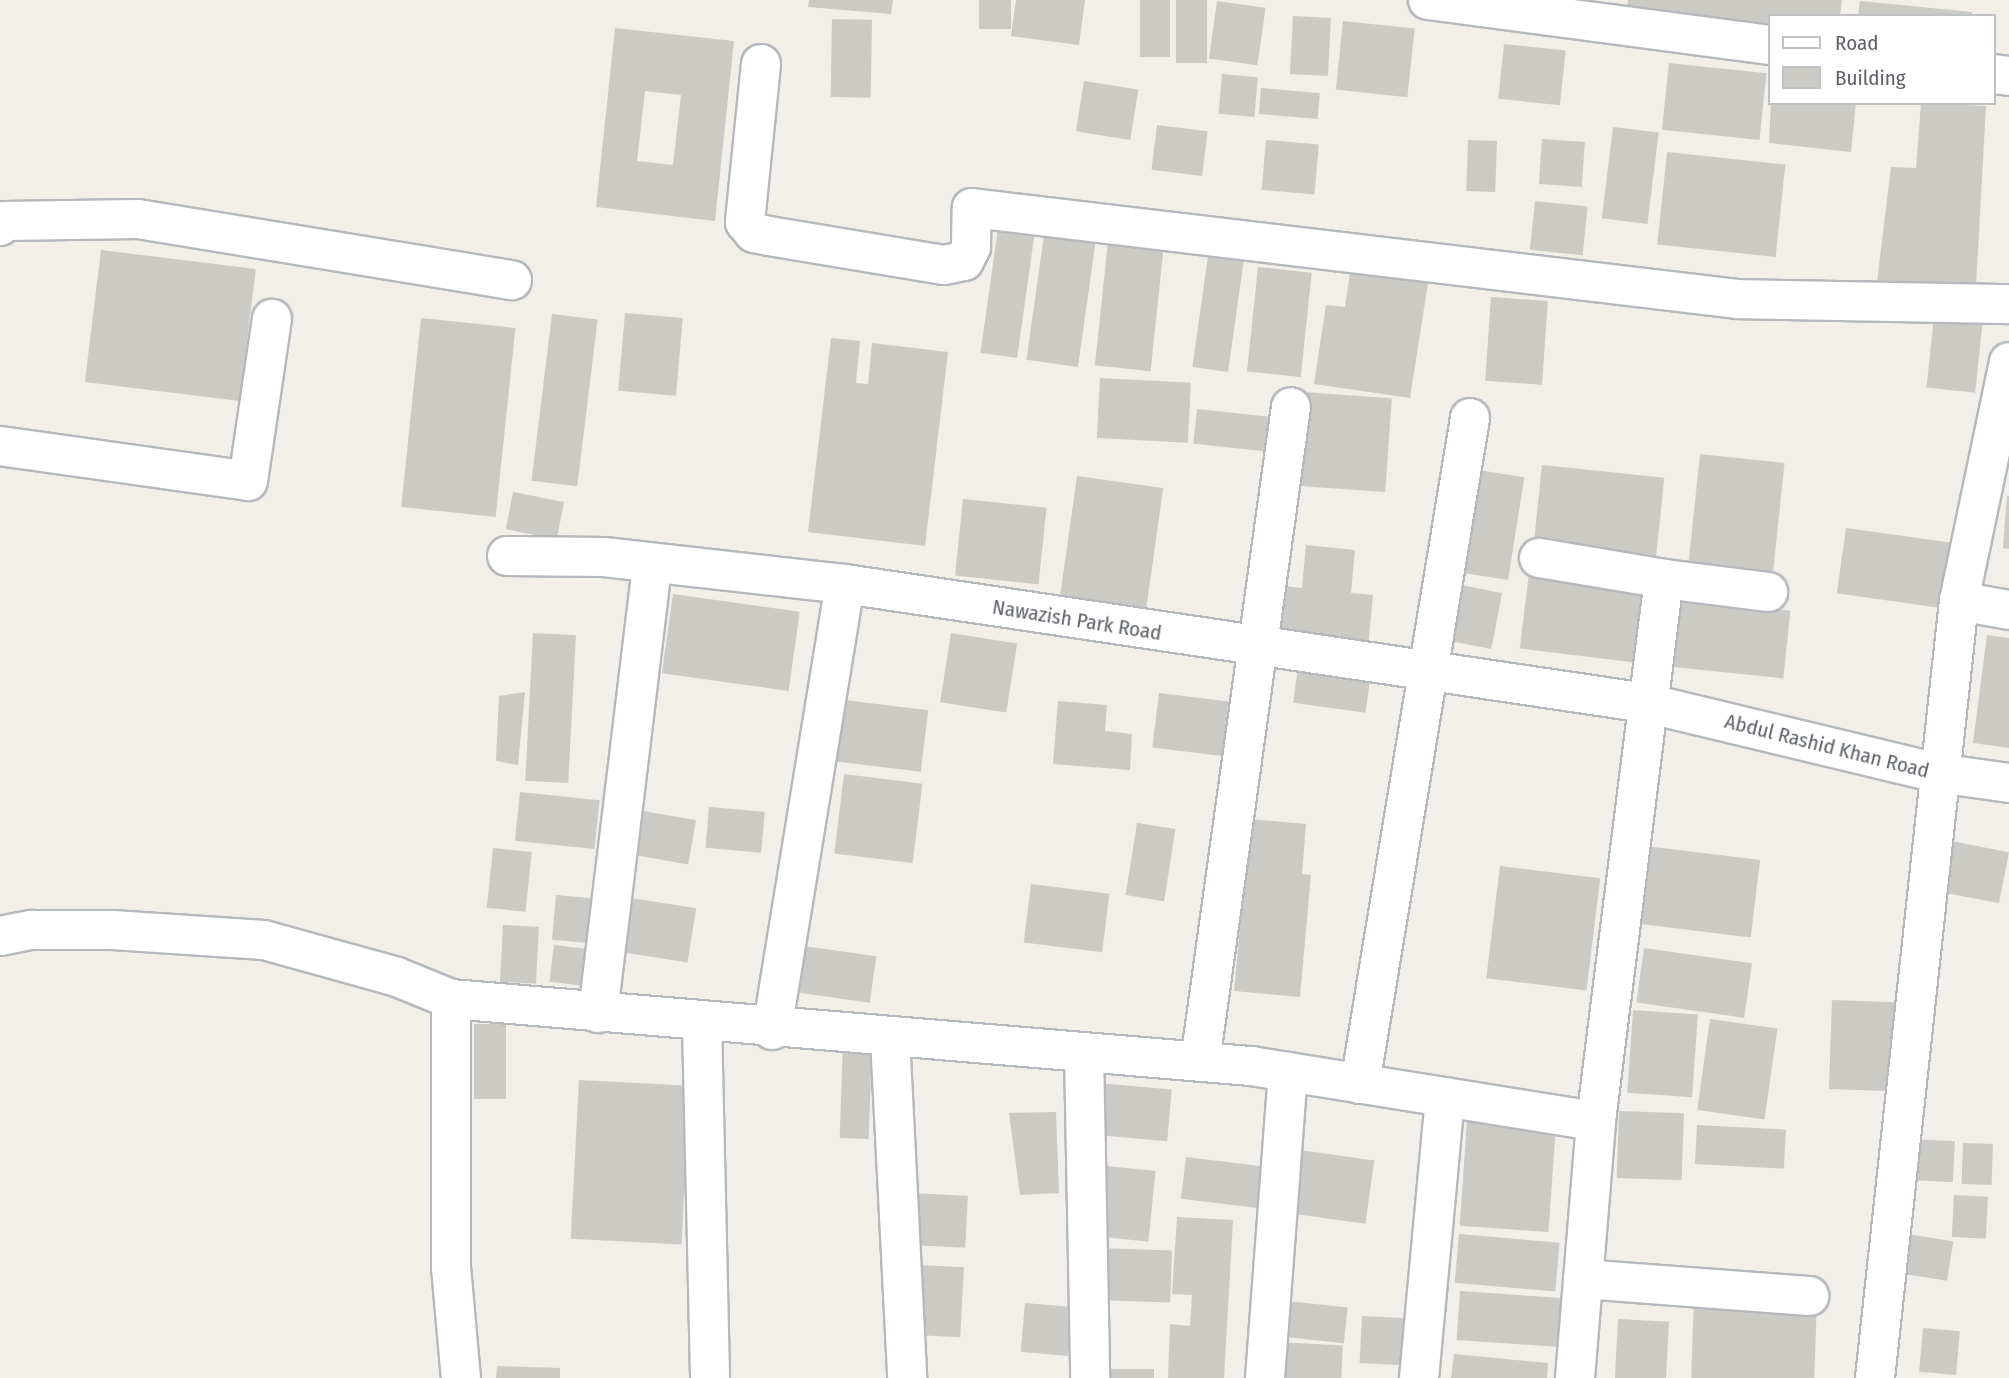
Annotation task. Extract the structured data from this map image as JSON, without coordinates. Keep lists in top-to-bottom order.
{
  "streets": {
    "street": ["Nawazish Park Road", "Abdul Rashid Khan Road"]
  },
  "crossings": [
    ["Nawazish Park Road", "Abdul Rashid Khan Road"]
  ],
  "legend": ["Road", "Building"]
}
